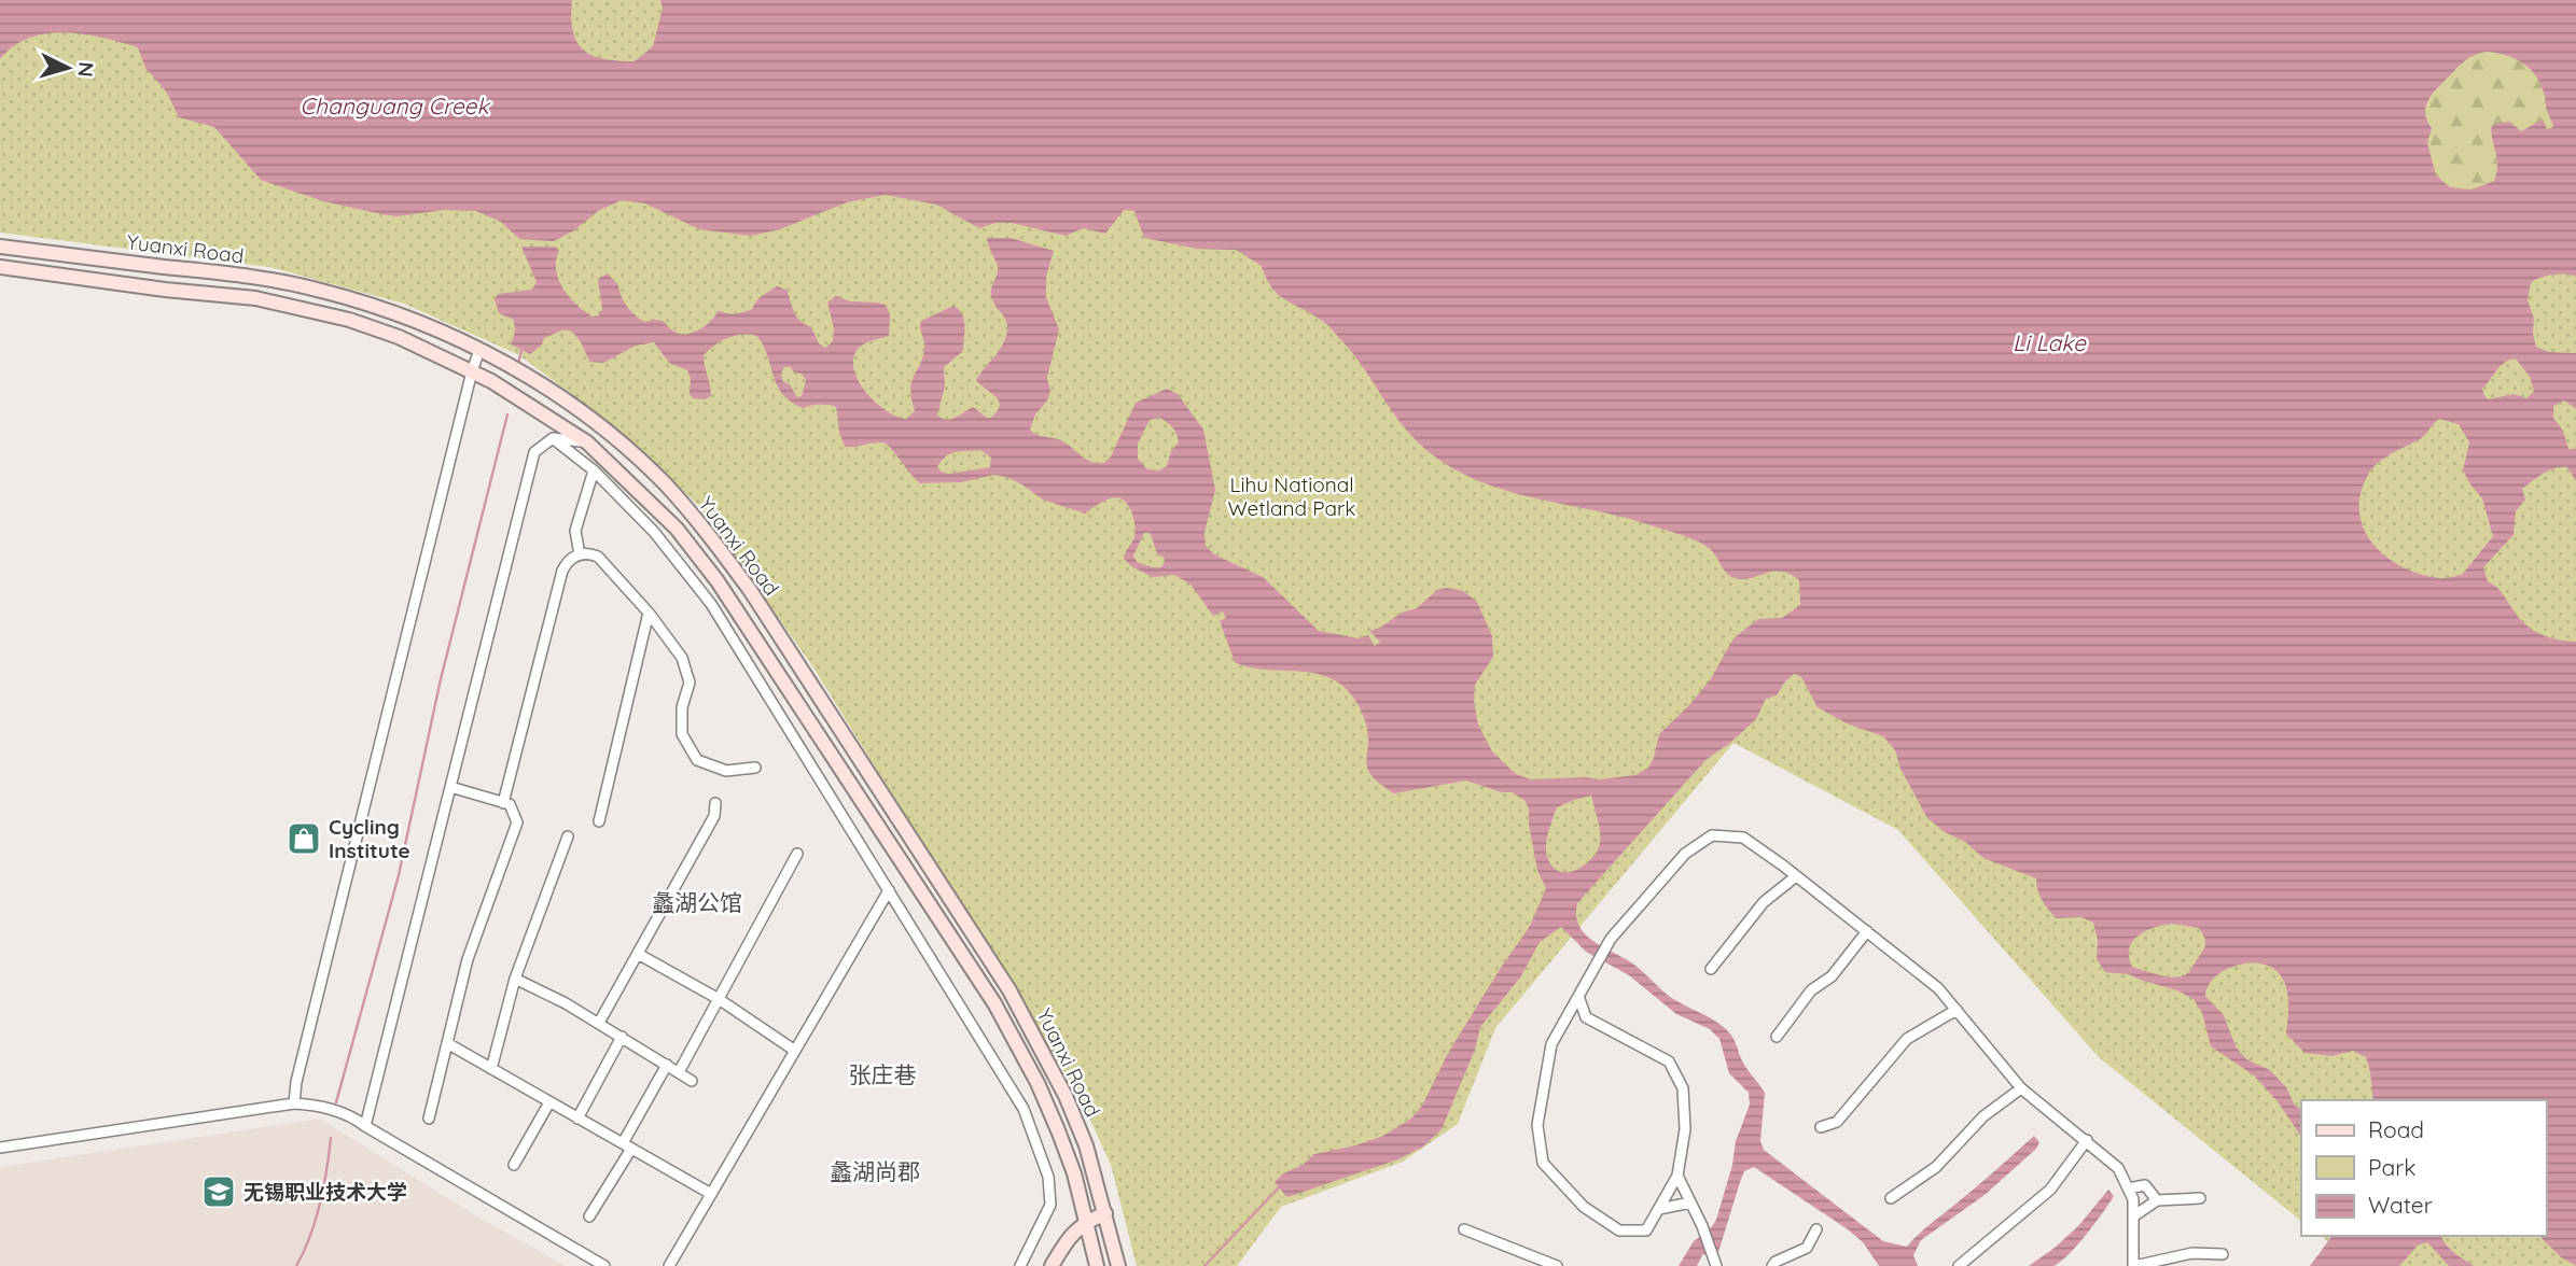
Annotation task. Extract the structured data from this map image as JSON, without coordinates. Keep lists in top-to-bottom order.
{
  "streets": {
    "main road": ["Yuanxi Road"]
  },
  "districts": ["蠡湖公馆", "张庄巷", "蠡湖尚郡"],
  "water": ["Changuang Creek", "Li Lake"],
  "parks": ["Lihu National Wetland Park"],
  "places": {
    "shop": ["Cycling Institute"],
    "school or university": ["无锡职业技术大学"]
  },
  "legend": ["Road", "Park", "Water"],
  "north": "right"
}
